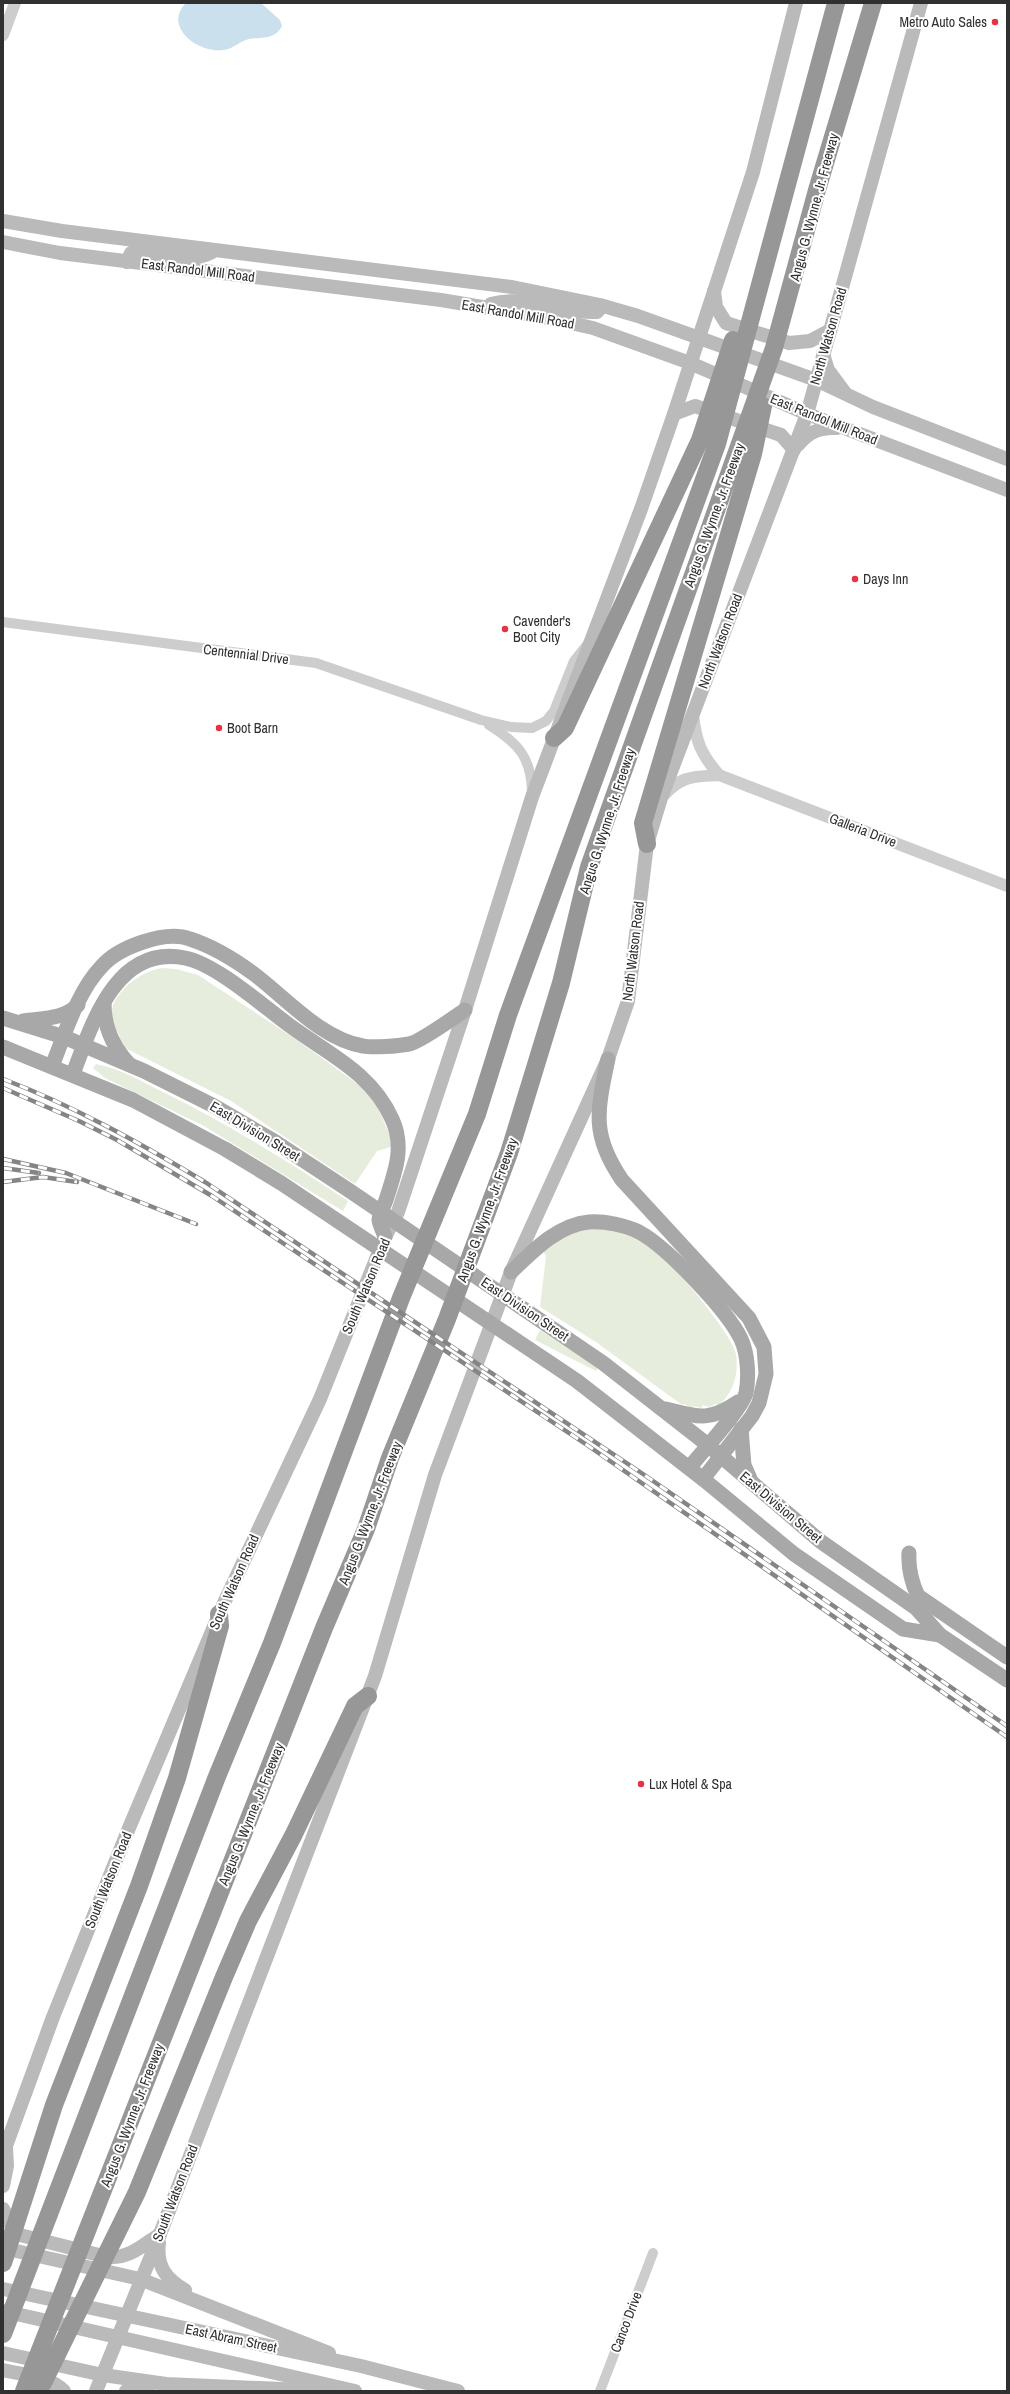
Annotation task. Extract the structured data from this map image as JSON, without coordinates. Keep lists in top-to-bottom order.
{
  "streets": {
    "highway": ["Angus G. Wynne, Jr. Freeway"],
    "main road": [
      "East Randol Mill Road",
      "North Watson Road",
      "East Division Street",
      "South Watson Road",
      "East Abram Street"
    ],
    "street": ["Centennial Drive", "Galleria Drive", "Canco Drive"]
  },
  "crossings": [
    ["East Randol Mill Road", "North Watson Road"],
    ["North Watson Road", "South Watson Road"]
  ],
  "places": [
    "Metro Auto Sales",
    "Days Inn",
    "Cavender's Boot City",
    "Boot Barn",
    "Lux Hotel & Spa"
  ]
}
